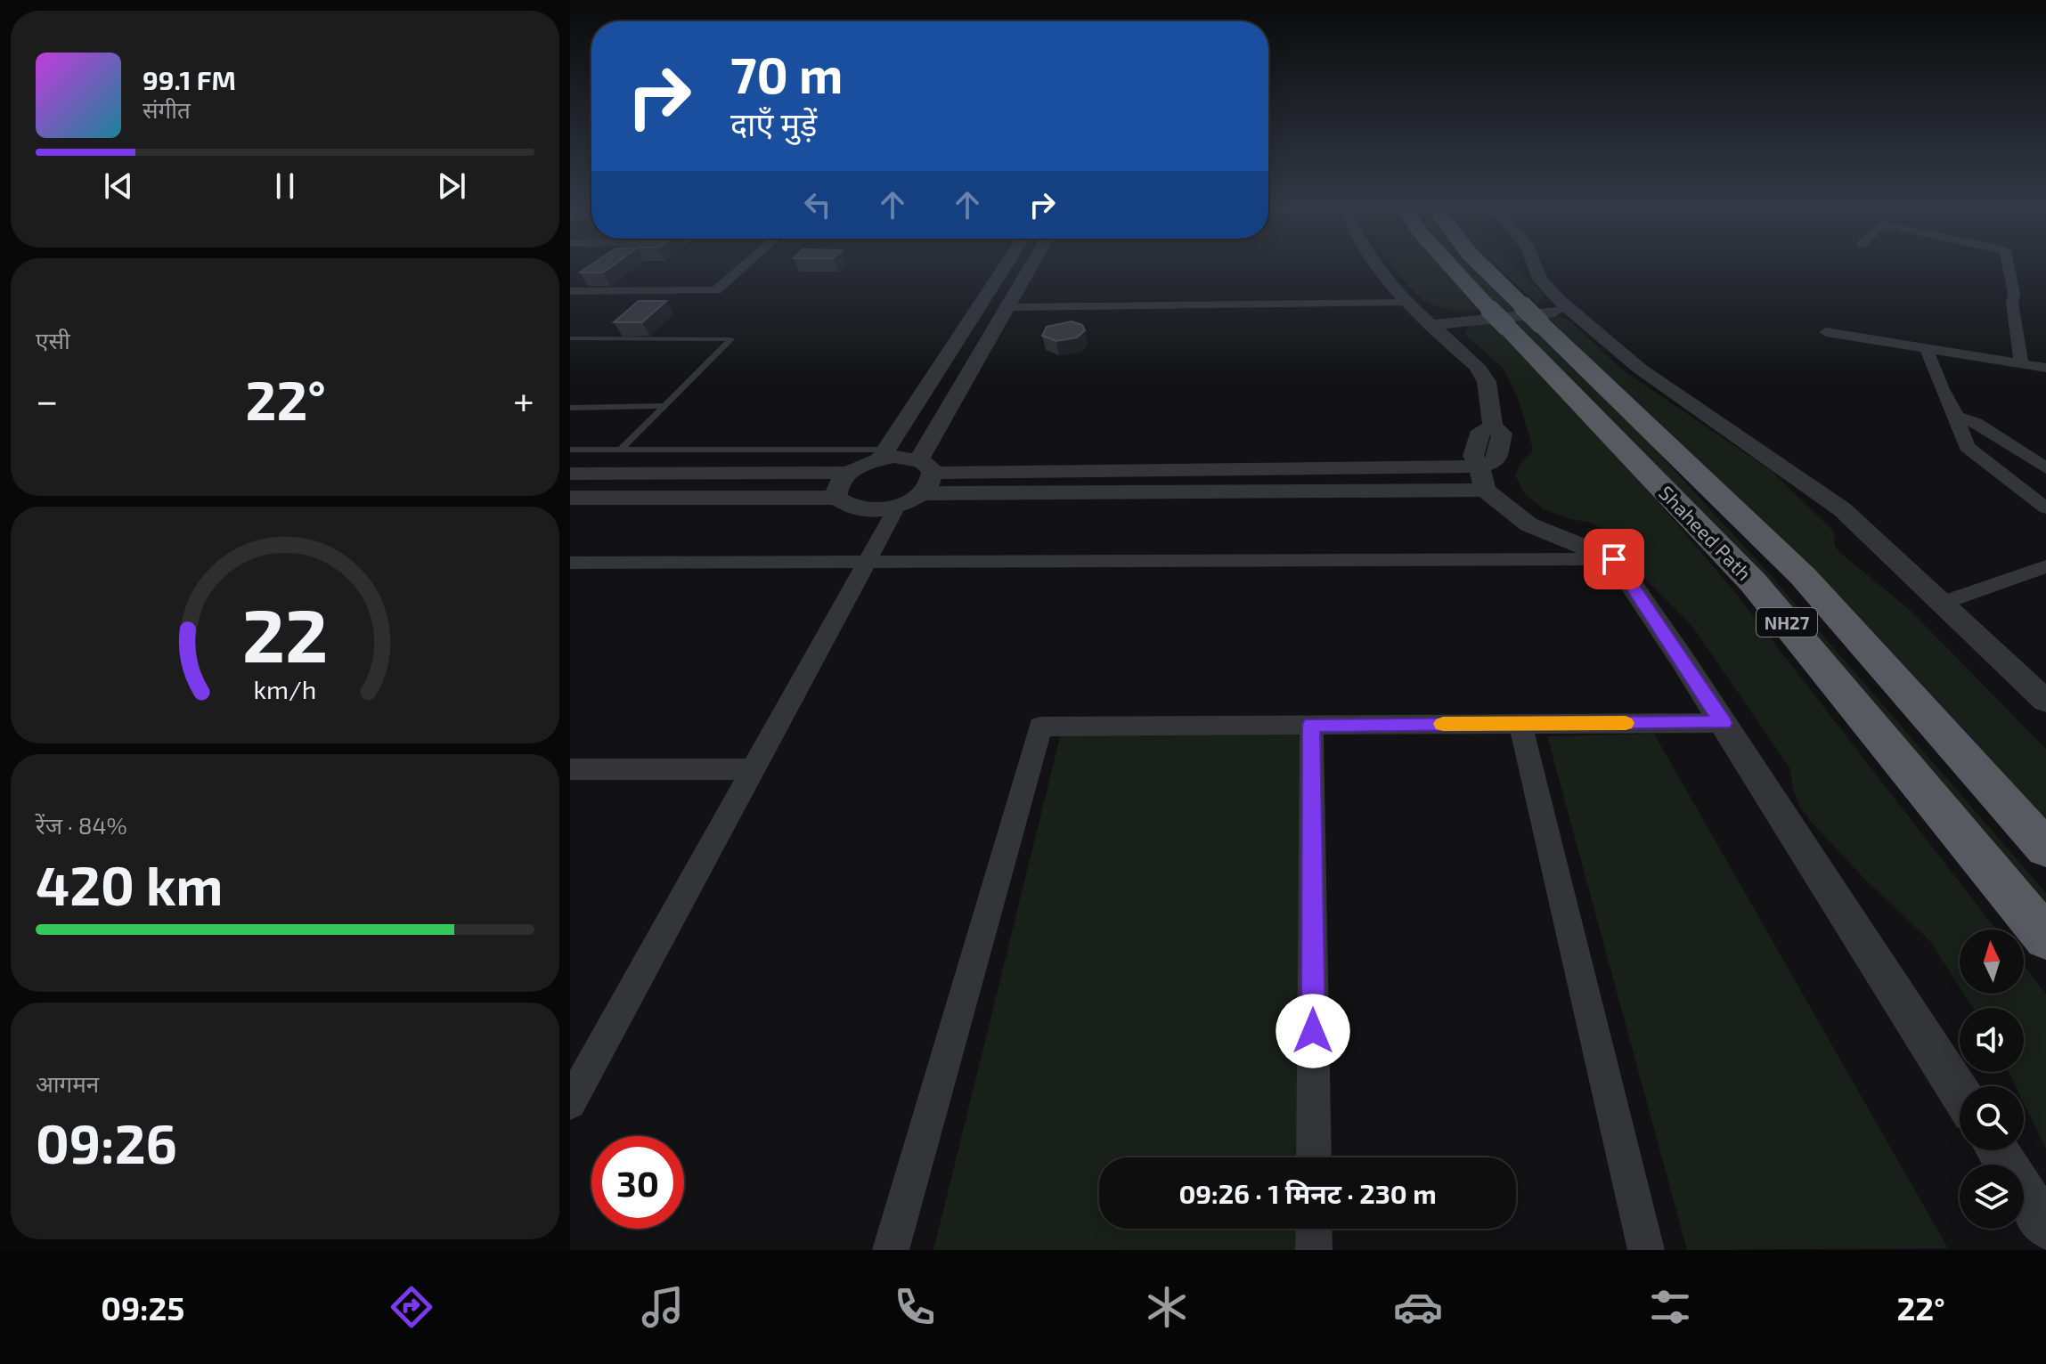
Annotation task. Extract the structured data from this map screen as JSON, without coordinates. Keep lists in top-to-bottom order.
{
  "streets": {
    "highway": ["Shaheed Path", "NH27"]
  },
  "north": "top",
  "page": {
    "turn": ["70 m", "दाएँ मुड़ें"],
    "song": ["99.1 FM", "संगीत"],
    "tile": [
      "एसी",
      ["रेंज · 84%", "420 km"],
      ["आगमन", "09:26"]
    ],
    "heat": ["−", "22°", "+"],
    "limit": "30",
    "trip": "09:26 · 1 मिनट · 230 m",
    "tabs": ["09:25", "22°"],
    "gauge": ["22", "km/h"]
  }
}
